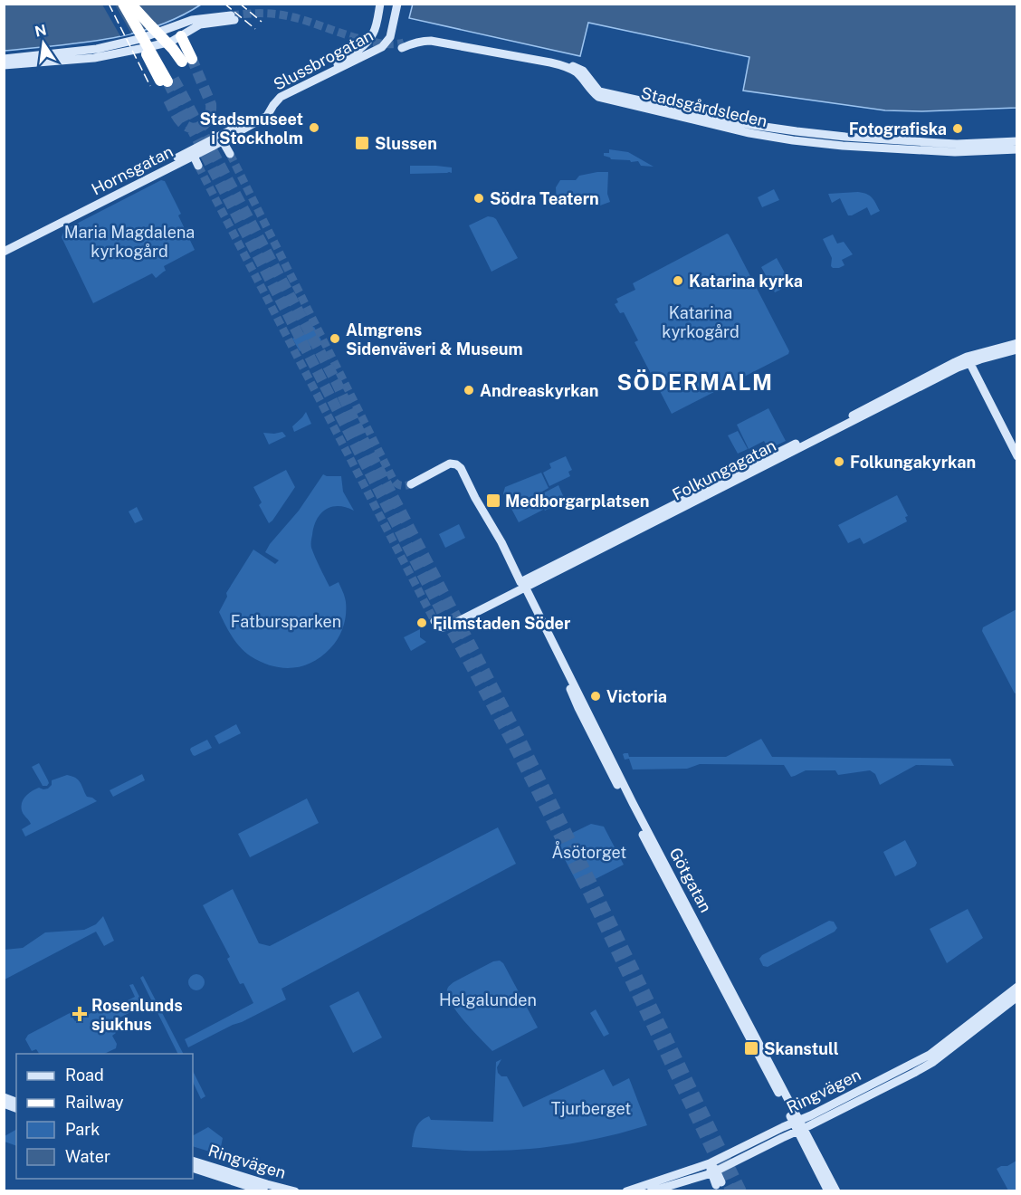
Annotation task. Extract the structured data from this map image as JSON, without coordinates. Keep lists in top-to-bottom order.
{
  "streets": {
    "street": [
      "Slussbrogatan",
      "Stadsgårdsleden",
      "Hornsgatan",
      "Folkungagatan",
      "Götgatan",
      "Ringvägen"
    ]
  },
  "crossings": [
    ["Slussbrogatan", "Hornsgatan"],
    ["Folkungagatan", "Götgatan"],
    ["Götgatan", "Ringvägen"]
  ],
  "districts": ["SÖDERMALM"],
  "parks": [
    "Maria Magdalena kyrkogård",
    "Katarina kyrkogård",
    "Fatbursparken",
    "Åsötorget",
    "Helgalunden",
    "Tjurberget"
  ],
  "places": {
    "other": [
      "Stadsmuseet i Stockholm",
      "Fotografiska",
      "Södra Teatern",
      "Katarina kyrka",
      "Almgrens Sidenväveri & Museum",
      "Andreaskyrkan",
      "Folkungakyrkan",
      "Filmstaden Söder",
      "Victoria"
    ],
    "transit": ["Slussen", "Medborgarplatsen", "Skanstull"],
    "health": ["Rosenlunds sjukhus"]
  },
  "legend": [
    "Road",
    "Railway",
    "Park",
    "Water"
  ],
  "north": "top"
}
